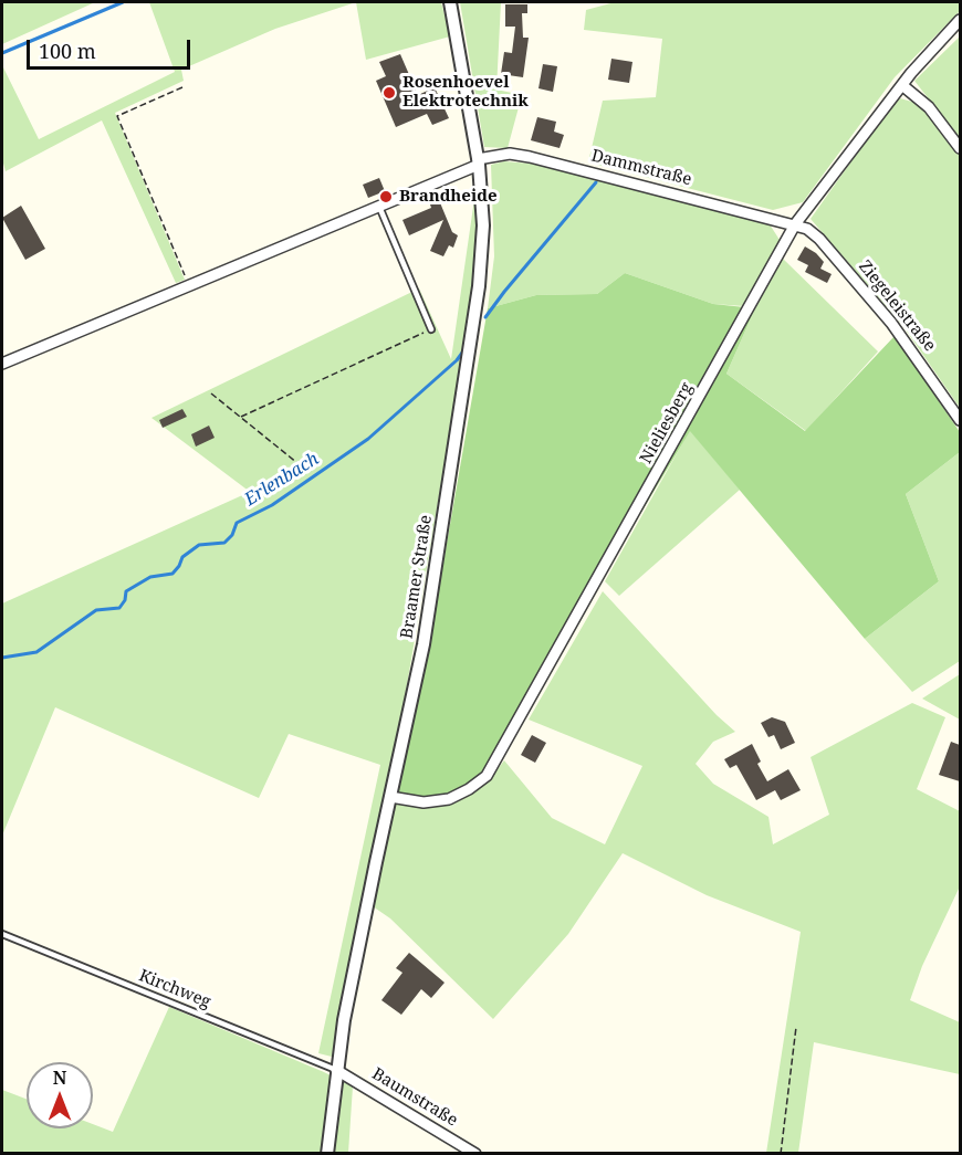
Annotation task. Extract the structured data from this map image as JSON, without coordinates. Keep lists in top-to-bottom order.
{
  "streets": {
    "street": [
      "Dammstraße",
      "Ziegeleistraße",
      "Nieliesberg",
      "Braamer Straße",
      "Baumstraße"
    ],
    "lane": ["Kirchweg"]
  },
  "crossings": [
    ["Dammstraße", "Ziegeleistraße"],
    ["Dammstraße", "Nieliesberg"],
    ["Dammstraße", "Braamer Straße"],
    ["Ziegeleistraße", "Nieliesberg"],
    ["Nieliesberg", "Braamer Straße"],
    ["Braamer Straße", "Kirchweg"],
    ["Braamer Straße", "Baumstraße"],
    ["Kirchweg", "Baumstraße"]
  ],
  "water": ["Erlenbach"],
  "places": ["Rosenhoevel Elektrotechnik", "Brandheide"],
  "scale_bar": "100 m",
  "north": "top"
}
